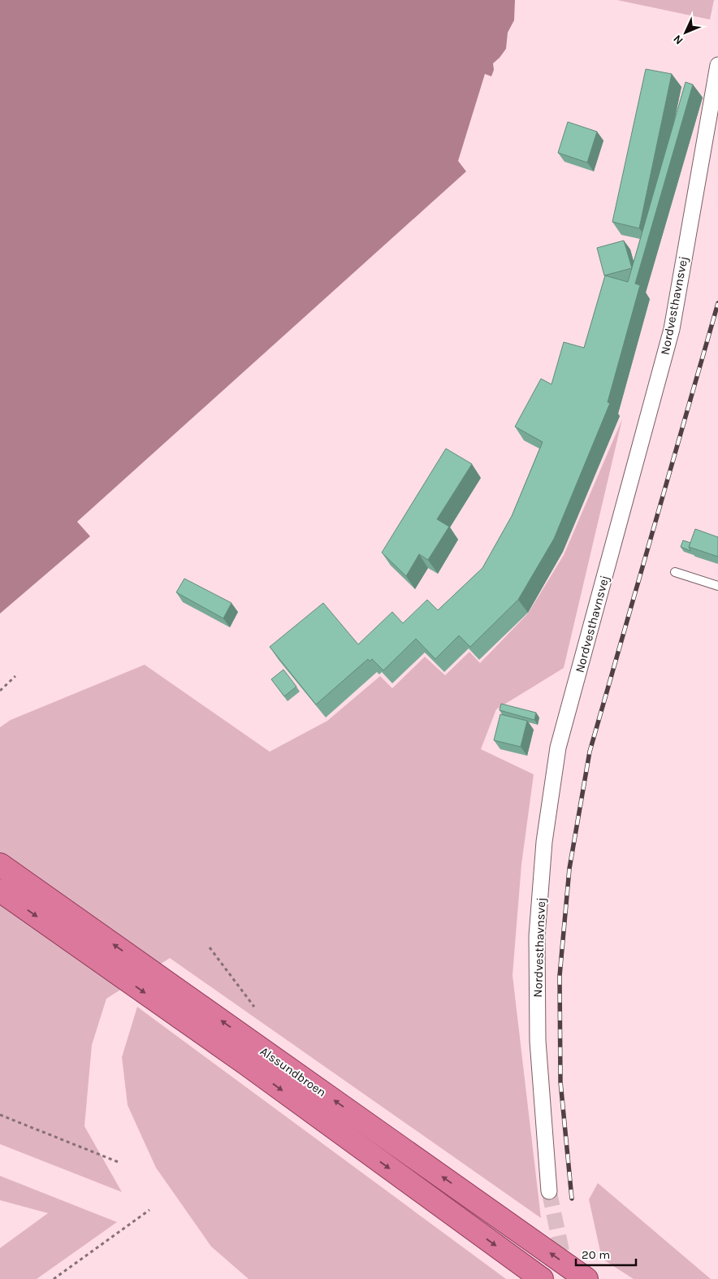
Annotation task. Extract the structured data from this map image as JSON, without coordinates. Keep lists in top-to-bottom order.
{
  "streets": {
    "highway": ["Alssundbroen"],
    "street": ["Nordvesthavnsvej"]
  },
  "scale_bar": "20 m",
  "north": "bottom left"
}
